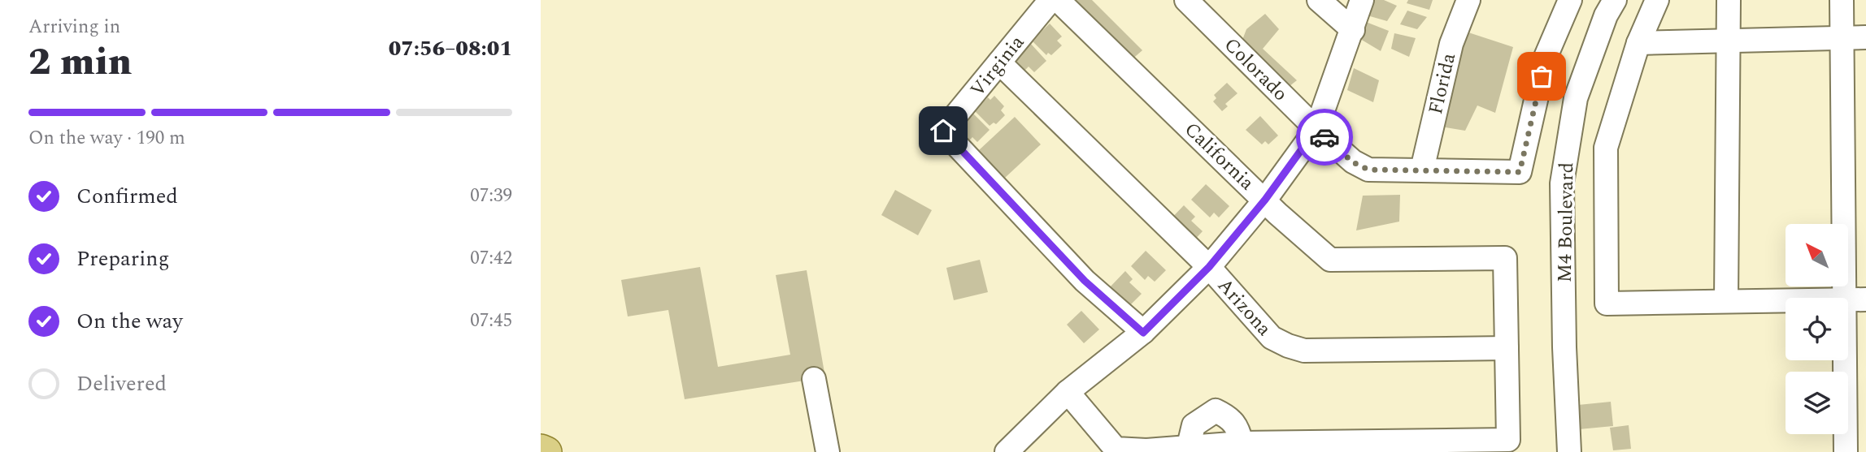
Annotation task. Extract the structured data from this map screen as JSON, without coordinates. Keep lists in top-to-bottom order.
{
  "streets": {
    "street": [
      "Virginia",
      "Colorado",
      "Florida",
      "California",
      "M4 Boulevard",
      "Arizona"
    ]
  },
  "crossings": [
    ["Virginia", "Arizona"],
    ["Colorado", "Florida"],
    ["California", "Arizona"]
  ],
  "north": "top left",
  "page": {
    "heading": ["2 min", "Arriving in", "07:56–08:01"],
    "bar": "On the way · 190 m",
    "list": [
      ["Confirmed", "07:39"],
      ["Preparing", "07:42"],
      ["On the way", "07:45"],
      "Delivered"
    ]
  }
}
